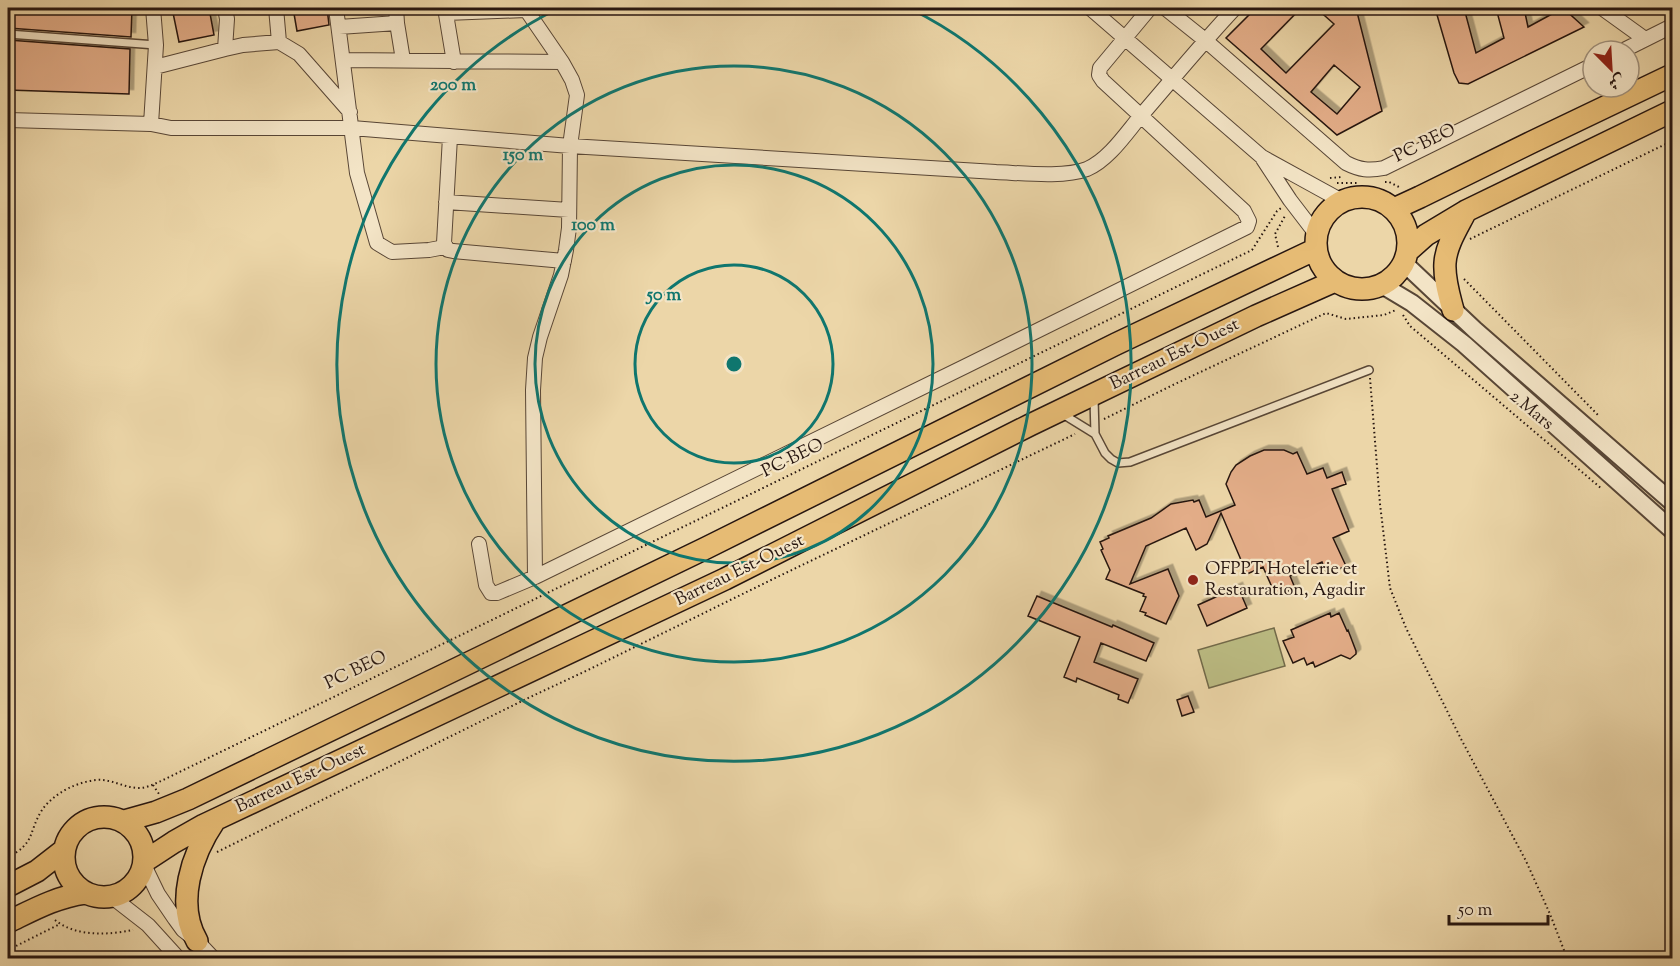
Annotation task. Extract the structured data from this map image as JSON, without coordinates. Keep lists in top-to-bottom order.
{
  "streets": {
    "main road": ["Barreau Est-Ouest"],
    "path": ["PC BEO", "2 Mars"]
  },
  "places": ["OFPPT Hotelerie et Restauration, Agadir"],
  "scale_bar": "50 m",
  "north": "bottom right",
  "rings": [
    "200 m",
    "150 m",
    "100 m",
    "50 m"
  ]
}
